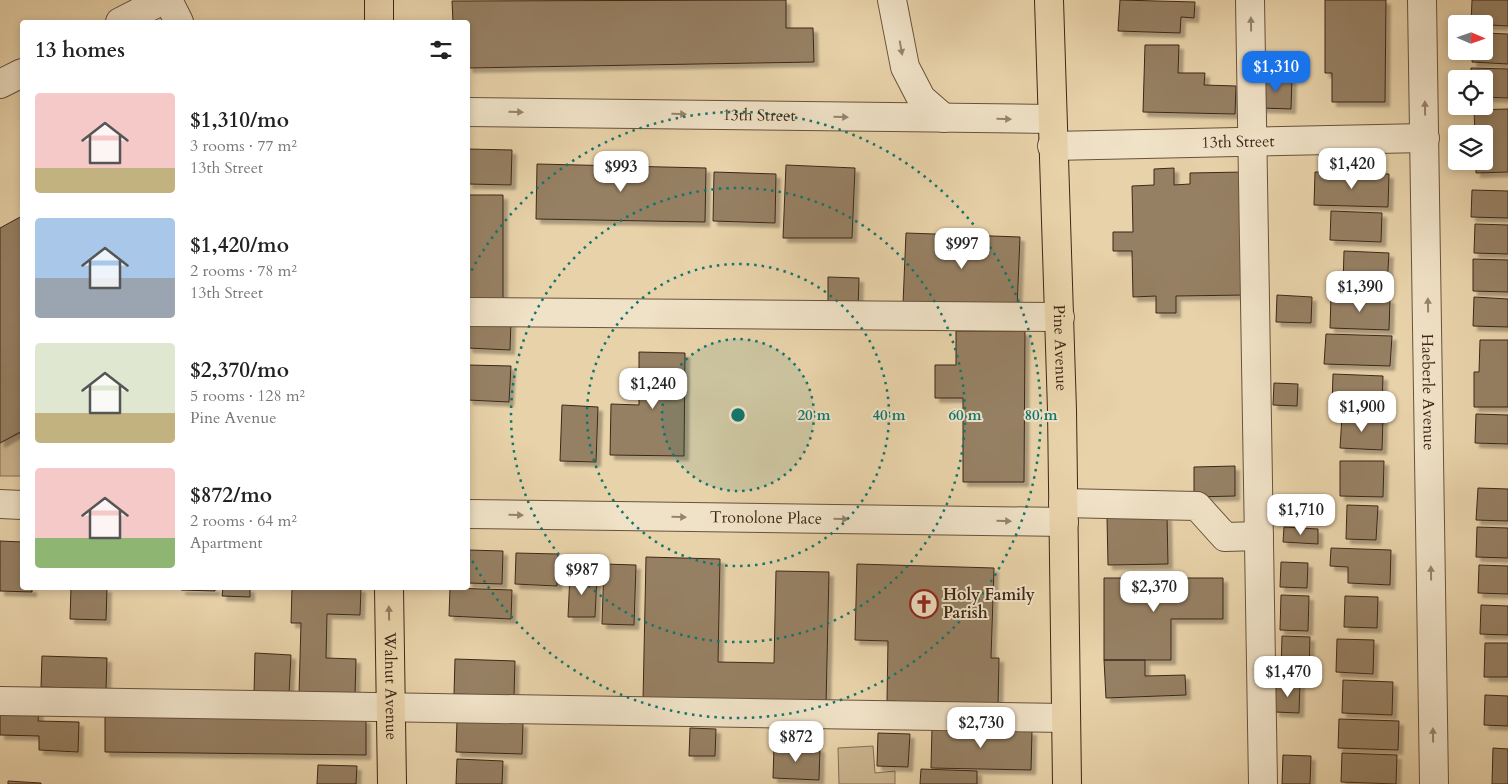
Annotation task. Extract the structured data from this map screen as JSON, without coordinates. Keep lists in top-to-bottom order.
{
  "streets": {
    "main road": ["Pine Avenue", "Walnut Avenue"],
    "street": ["13th Street", "Haeberle Avenue", "Tronolone Place"]
  },
  "crossings": [
    ["13th Street", "Pine Avenue"],
    ["13th Street", "Haeberle Avenue"],
    ["Pine Avenue", "Tronolone Place"]
  ],
  "one_way": ["Walnut Avenue"],
  "places": {
    "church": ["Holy Family Parish"]
  },
  "north": "right",
  "page": {
    "heading": "13 homes",
    "price": [
      "$1,310",
      "$1,420",
      "$993",
      "$997",
      "$1,390",
      "$1,240",
      "$1,900",
      "$1,710",
      "$987",
      "$2,370",
      "$1,470",
      "$2,730",
      "$872"
    ],
    "list": [
      {
        "name": "$1,310/mo",
        "note": "3 rooms · 77 m² · 13th Street"
      },
      {
        "name": "$1,420/mo",
        "note": "2 rooms · 78 m² · 13th Street"
      },
      {
        "name": "$2,370/mo",
        "note": "5 rooms · 128 m² · Pine Avenue"
      },
      {
        "name": "$872/mo",
        "note": "2 rooms · 64 m² · Apartment"
      }
    ]
  },
  "rings": [
    "20 m",
    "40 m",
    "60 m",
    "80 m"
  ]
}
